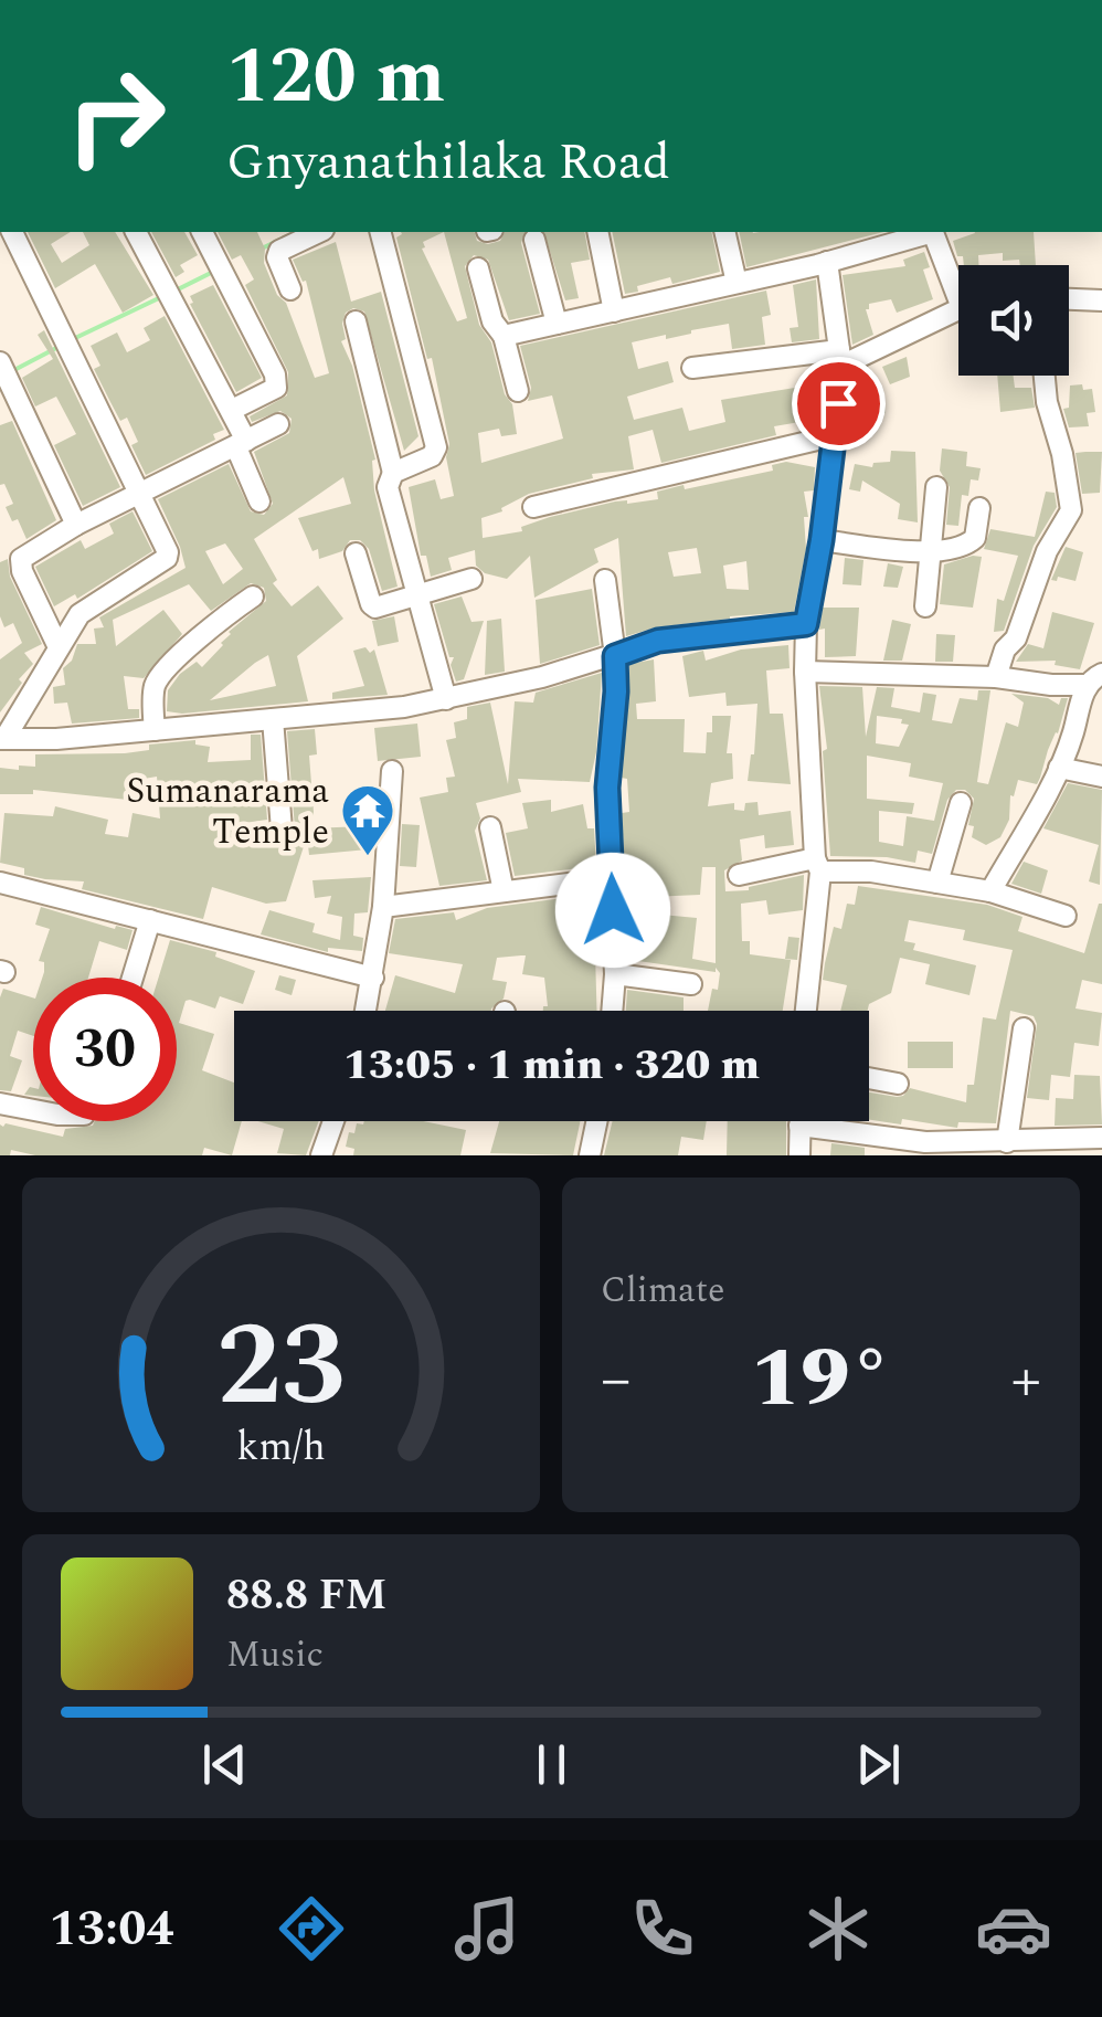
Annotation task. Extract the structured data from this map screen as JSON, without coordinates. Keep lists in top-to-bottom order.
{
  "places": {
    "temple": ["Sumanarama Temple"]
  },
  "page": {
    "turn": ["120 m", "Gnyanathilaka Road"],
    "limit": "30",
    "trip": "13:05 · 1 min · 320 m",
    "tile": "Climate",
    "heat": ["−", "19°", "+"],
    "song": ["88.8 FM", "Music"],
    "tabs": "13:04",
    "gauge": ["23", "km/h"]
  }
}
